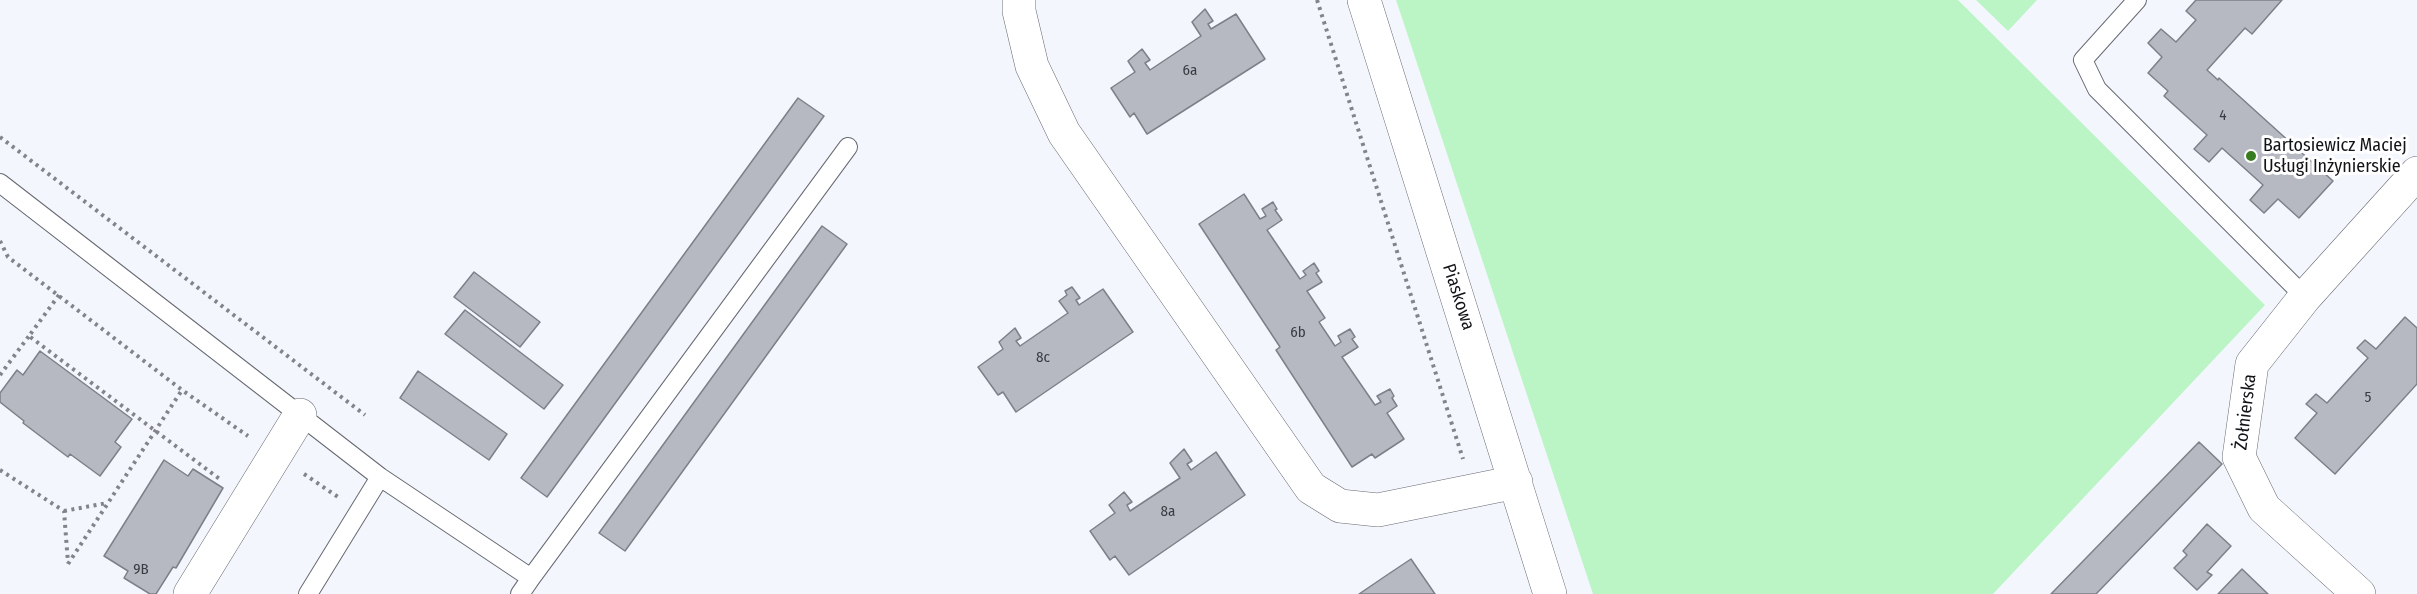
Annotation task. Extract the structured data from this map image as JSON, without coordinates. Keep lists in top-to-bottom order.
{
  "streets": {
    "street": ["Piaskowa", "Żołnierska"]
  },
  "places": ["Bartosiewicz Maciej Usługi Inżynierskie"],
  "house_numbers": [
    "6a",
    "4",
    "6b",
    "8c",
    "5",
    "8a",
    "9B"
  ]
}
